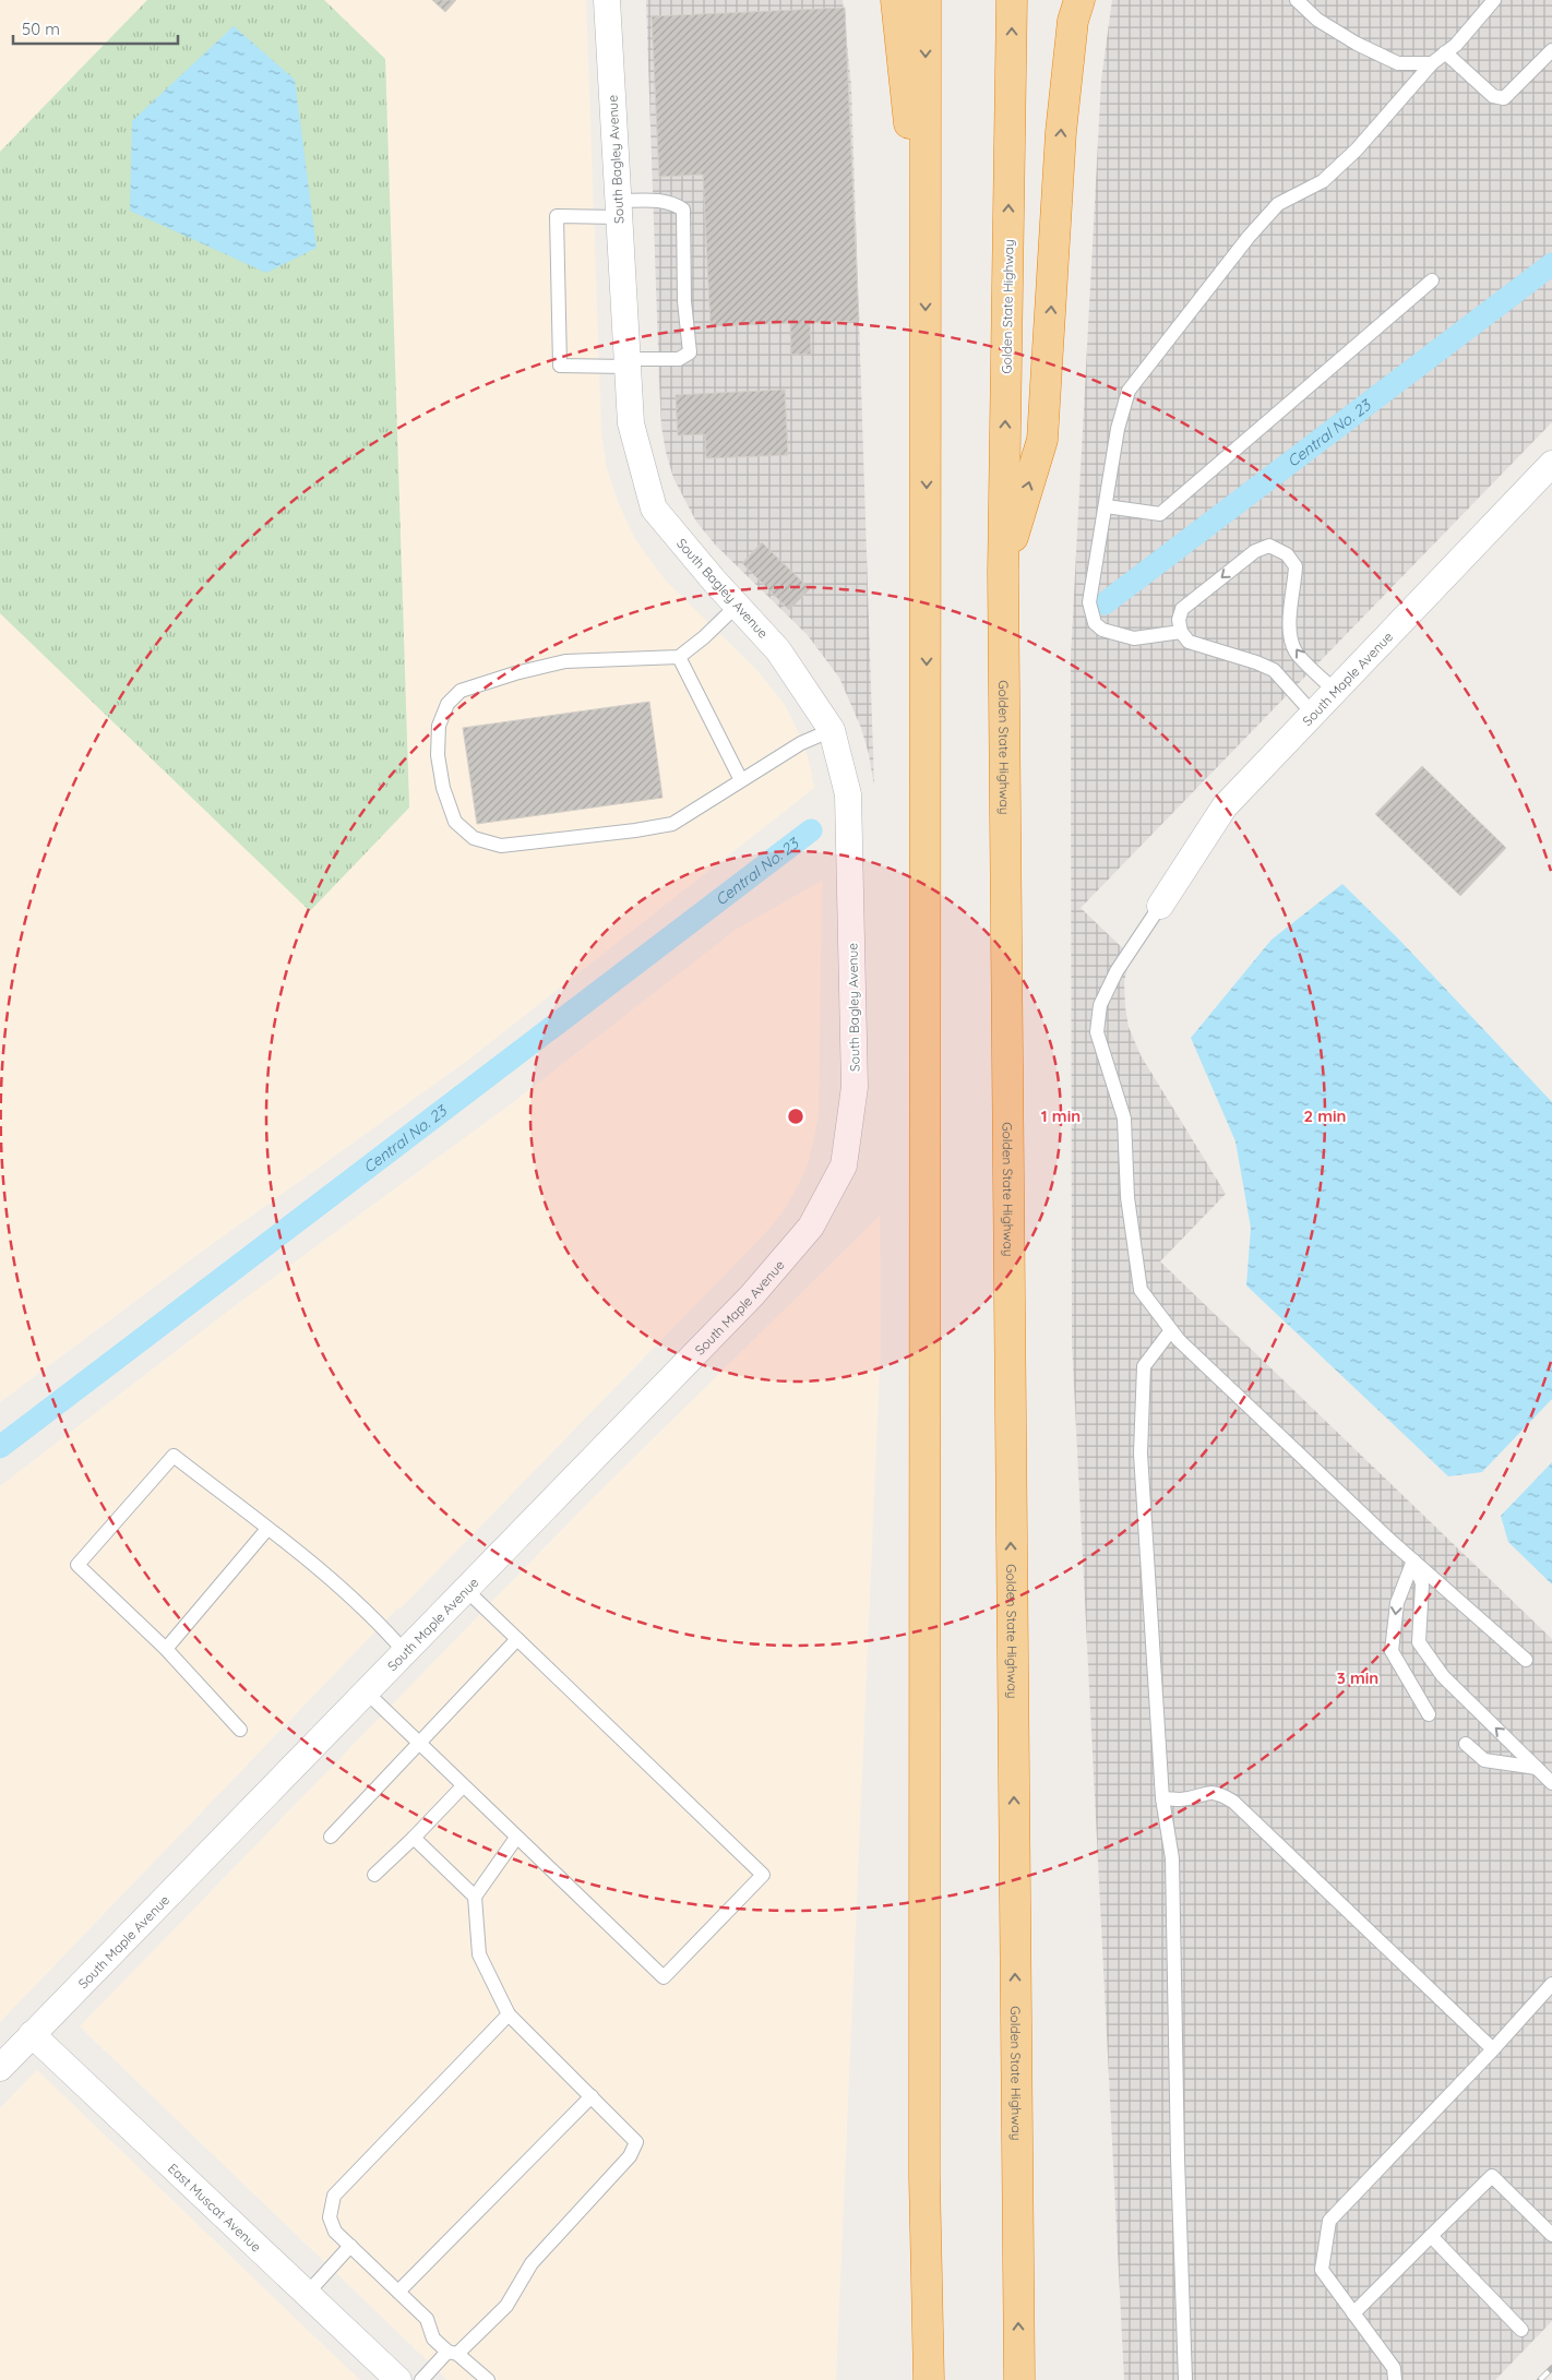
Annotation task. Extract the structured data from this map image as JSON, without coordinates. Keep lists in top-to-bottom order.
{
  "streets": {
    "highway": ["Golden State Highway"],
    "street": ["South Bagley Avenue", "South Maple Avenue", "East Muscat Avenue"]
  },
  "crossings": [
    ["South Bagley Avenue", "South Maple Avenue"],
    ["South Maple Avenue", "East Muscat Avenue"]
  ],
  "water": ["Central No. 23"],
  "scale_bar": "50 m",
  "rings": ["1 min", "2 min", "3 min"]
}
